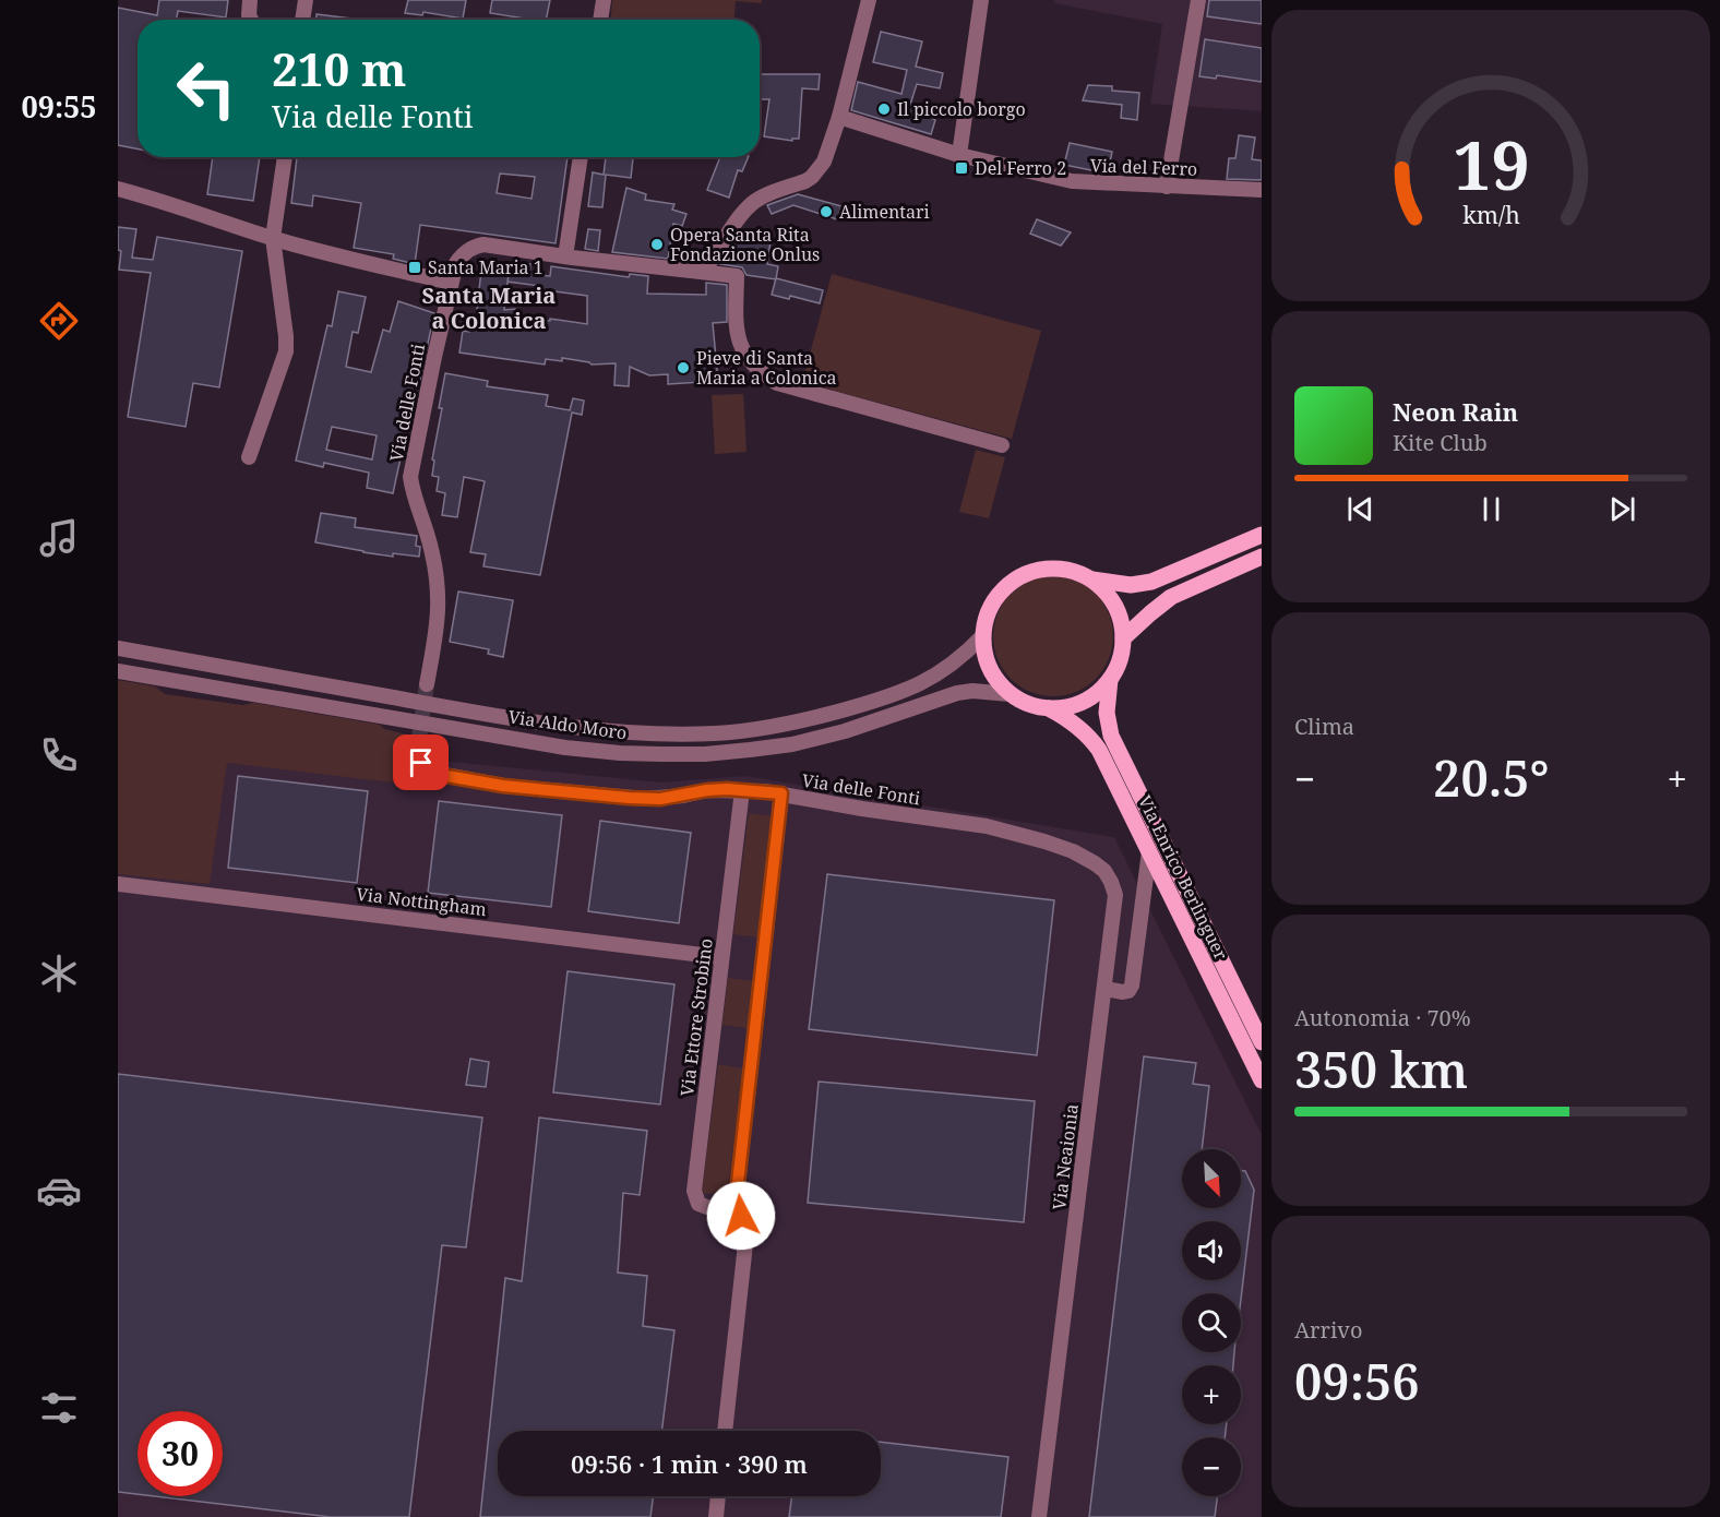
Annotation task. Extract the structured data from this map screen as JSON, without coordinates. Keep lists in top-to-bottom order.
{
  "streets": {
    "main road": ["Via Enrico Berlinguer"],
    "street": [
      "Via del Ferro",
      "Via delle Fonti",
      "Via Aldo Moro",
      "Via Nottingham",
      "Via Ettore Strobino",
      "Via Neaionia"
    ]
  },
  "crossings": [
    ["Via delle Fonti", "Via Ettore Strobino"],
    ["Via delle Fonti", "Via Neaionia"],
    ["Via Aldo Moro", "Via Enrico Berlinguer"],
    ["Via Nottingham", "Via Ettore Strobino"]
  ],
  "districts": ["Santa Maria a Colonica"],
  "places": {
    "other": [
      "Il piccolo borgo",
      "Alimentari",
      "Opera Santa Rita Fondazione Onlus",
      "Pieve di Santa Maria a Colonica"
    ],
    "transit": ["Del Ferro 2", "Santa Maria 1"]
  },
  "north": "bottom right",
  "page": {
    "tabs": "09:55",
    "turn": ["210 m", "Via delle Fonti"],
    "song": ["Neon Rain", "Kite Club"],
    "tile": [
      "Clima",
      ["Autonomia · 70%", "350 km"],
      ["Arrivo", "09:56"]
    ],
    "heat": ["−", "20.5°", "+"],
    "map_buttons": ["+", "−"],
    "limit": "30",
    "trip": "09:56 · 1 min · 390 m",
    "gauge": ["19", "km/h"]
  }
}
